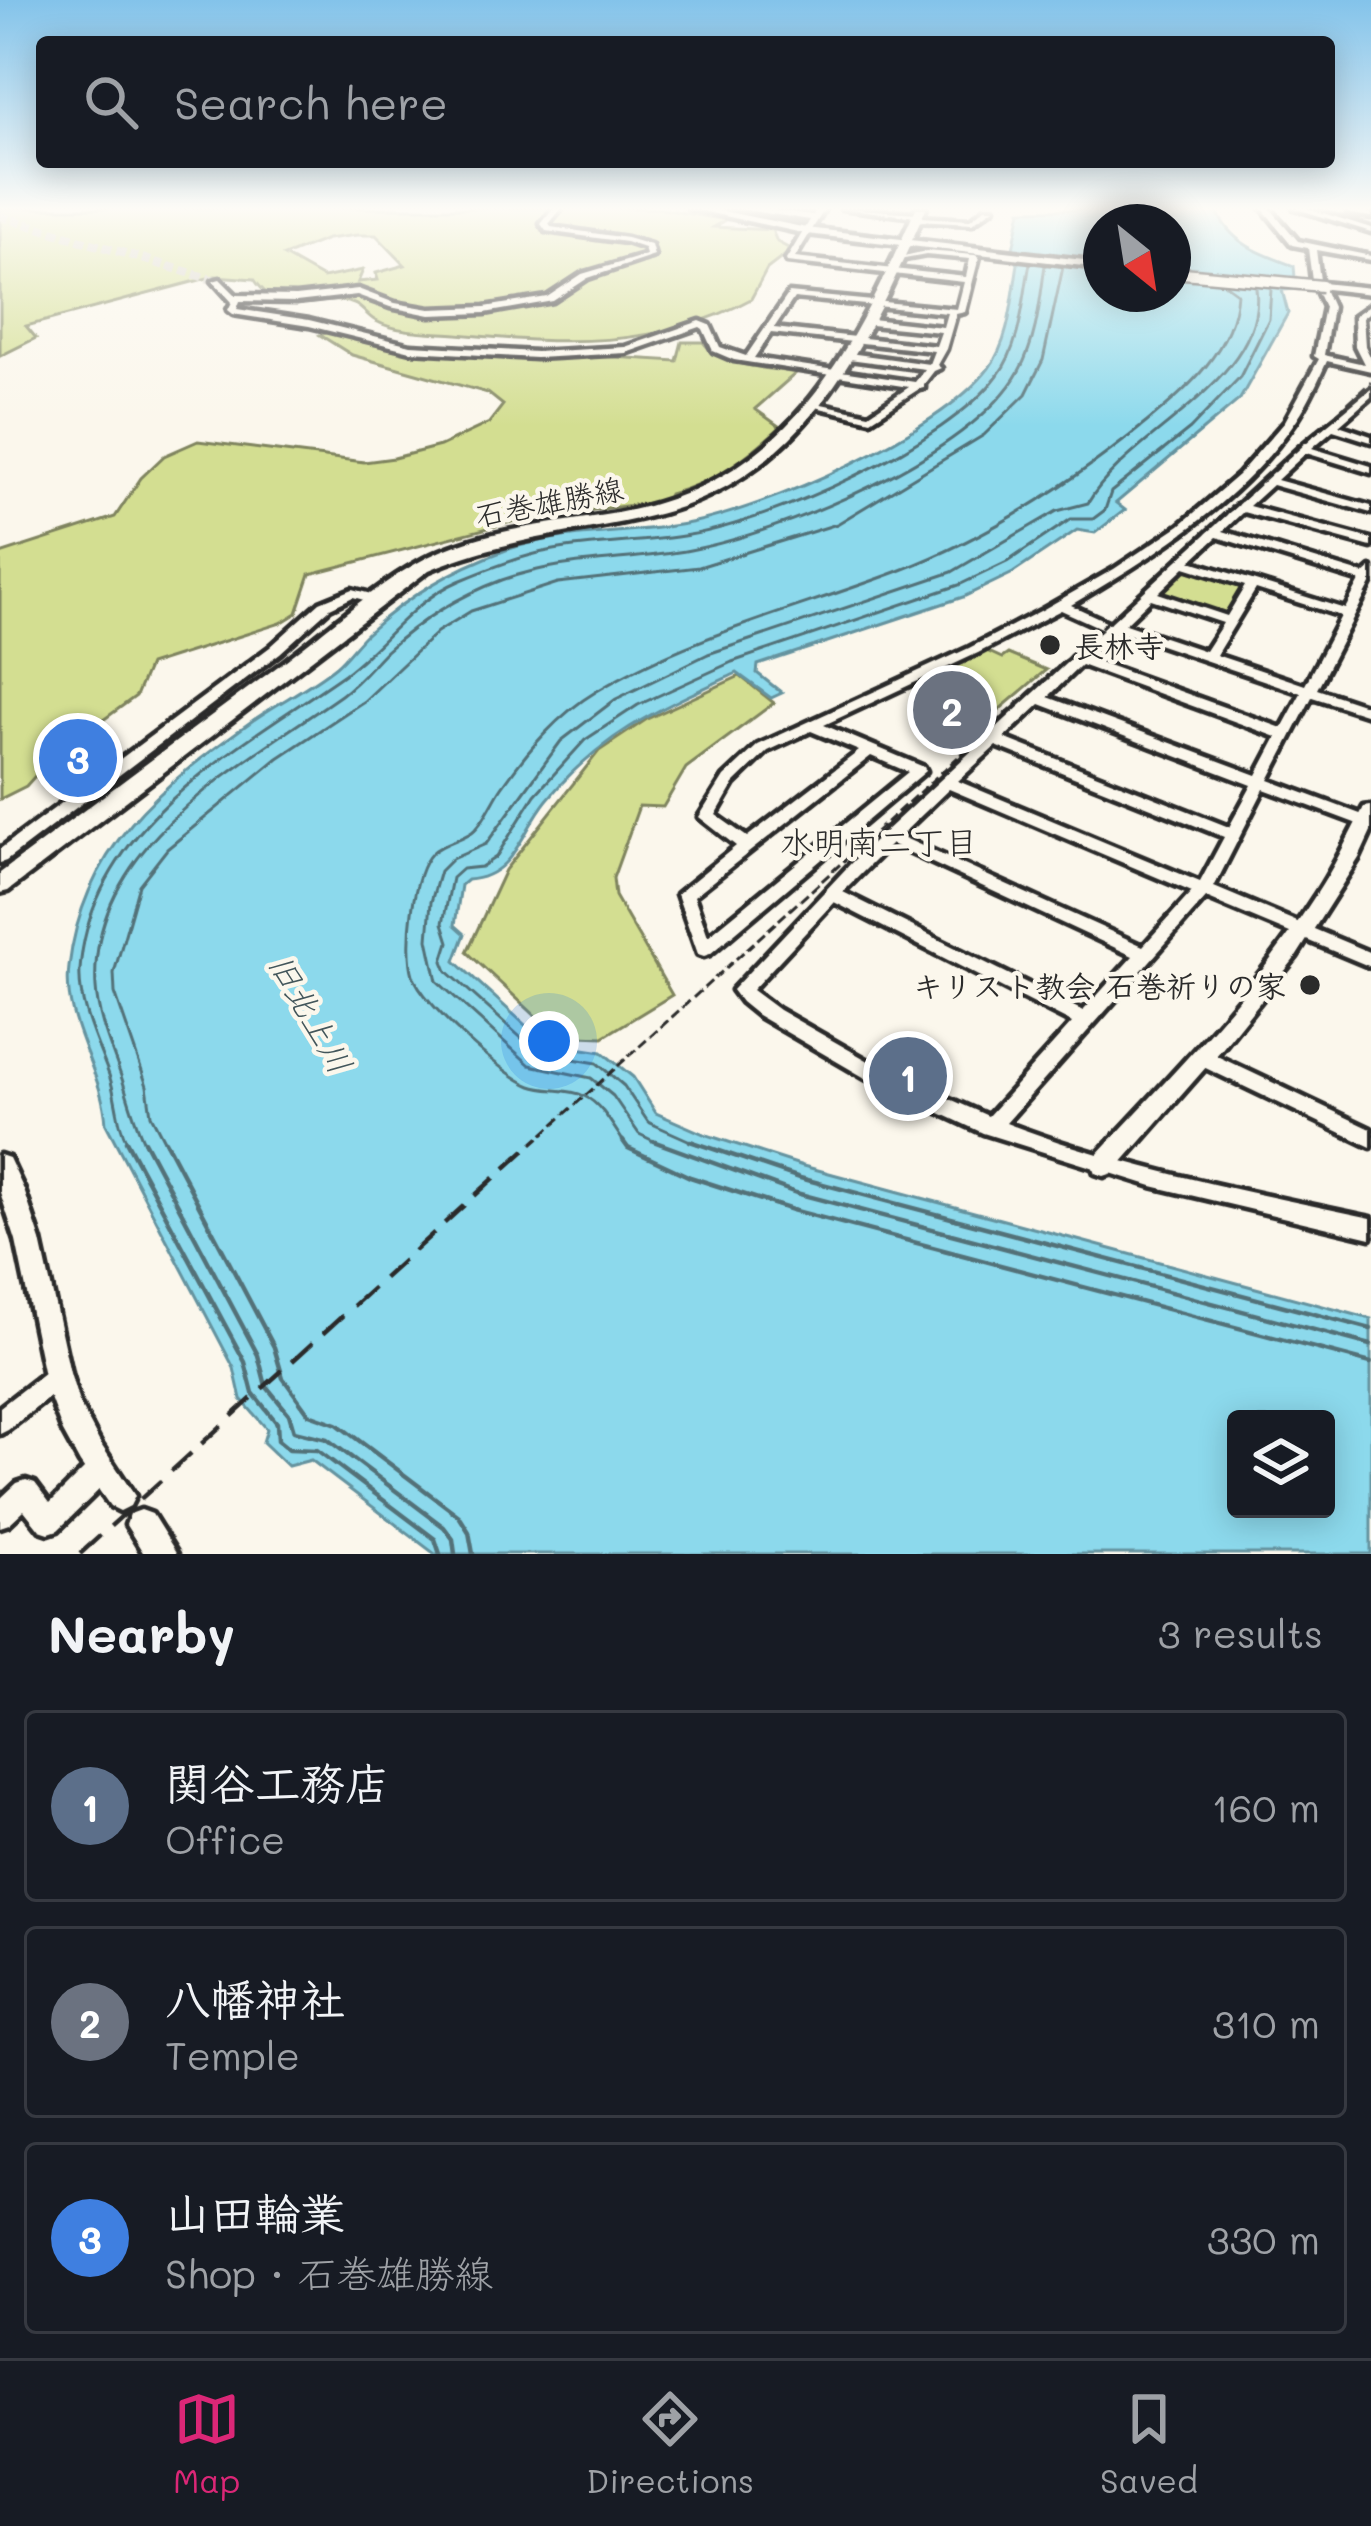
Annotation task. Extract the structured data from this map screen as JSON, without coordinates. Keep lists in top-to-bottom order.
{
  "streets": {
    "main road": ["石巻雄勝線"]
  },
  "districts": ["水明南二丁目"],
  "water": ["旧北上川"],
  "places": ["長林寺", "キリスト教会 石巻祈りの家"],
  "north": "bottom right",
  "page": {
    "search": "Search here",
    "pins": ["2", "3", "1"],
    "heading": ["Nearby", "3 results"],
    "list": [
      {
        "mark": "1",
        "name": "関谷工務店",
        "note": "Office",
        "value": "160 m"
      },
      {
        "mark": "2",
        "name": "八幡神社",
        "note": "Temple",
        "value": "310 m"
      },
      {
        "mark": "3",
        "name": "山田輪業",
        "note": "Shop · 石巻雄勝線",
        "value": "330 m"
      }
    ],
    "nav": ["Map", "Directions", "Saved"]
  }
}
